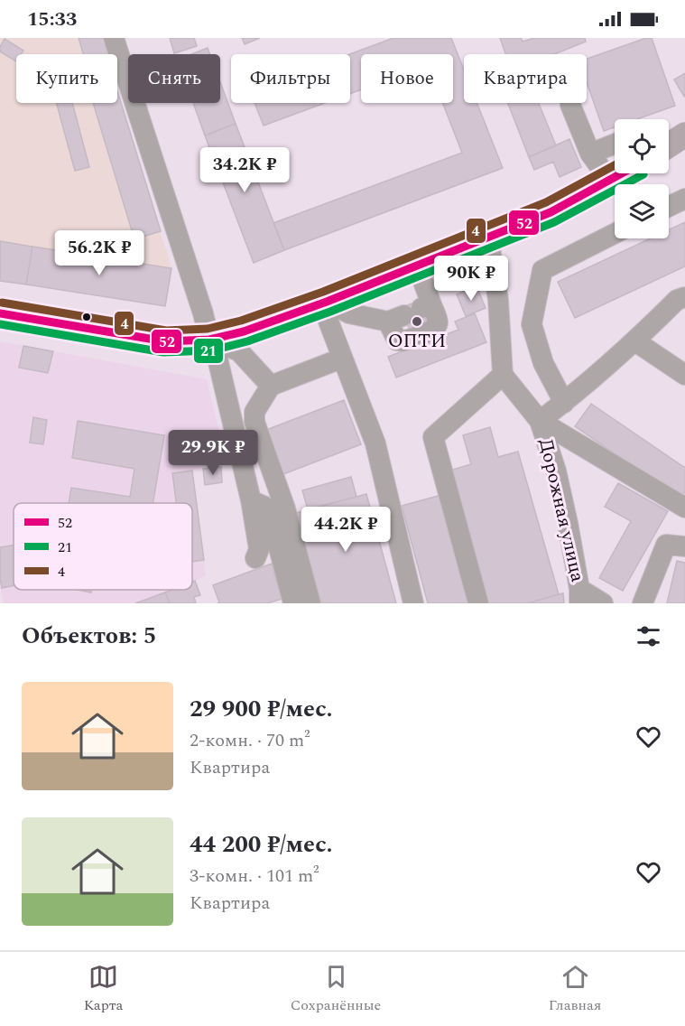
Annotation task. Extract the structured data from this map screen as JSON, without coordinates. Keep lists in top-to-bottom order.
{
  "streets": {
    "street": ["Дорожная улица"]
  },
  "places": ["ОПТИ"],
  "lines": ["transit line 4", "transit line 52", "transit line 21"],
  "legend": ["52", "21", "4"],
  "page": {
    "status": "15:33",
    "chip": [
      "Купить",
      "Снять",
      "Фильтры",
      "Новое",
      "Квартира"
    ],
    "price": [
      "34.2K ₽",
      "56.2K ₽",
      "90K ₽",
      "29.9K ₽",
      "44.2K ₽"
    ],
    "heading": "Объектов: 5",
    "list": [
      {
        "name": "29 900 ₽/мес.",
        "note": "2-комн. · 70 m² · Квартира"
      },
      {
        "name": "44 200 ₽/мес.",
        "note": "3-комн. · 101 m² · Квартира"
      }
    ],
    "tabs": ["Карта", "Сохранённые", "Главная"]
  }
}
